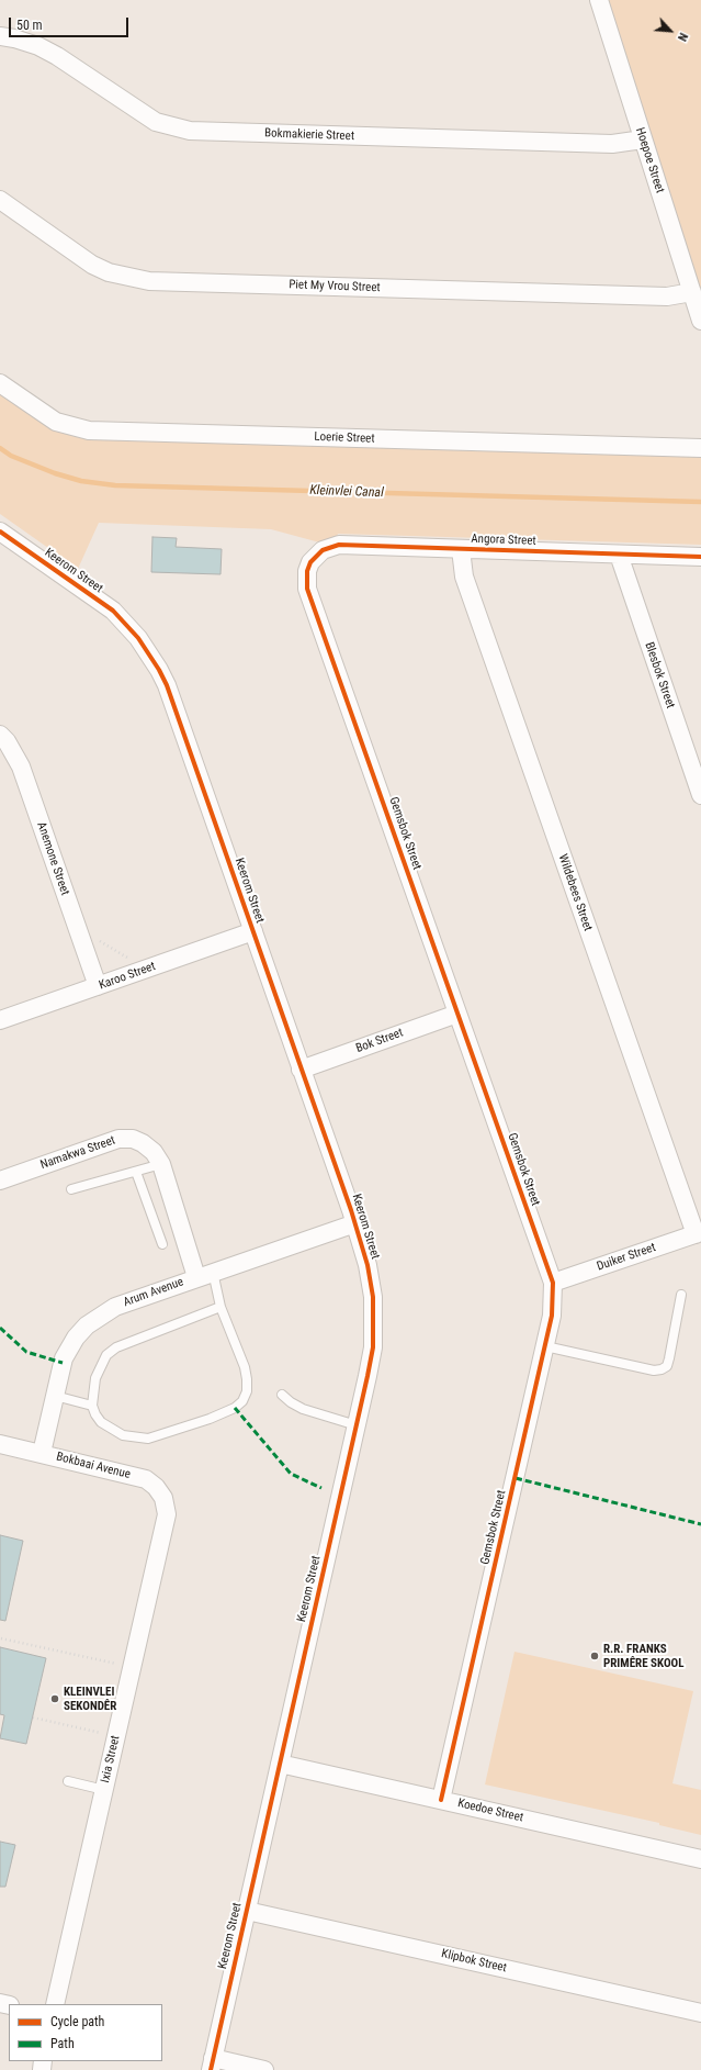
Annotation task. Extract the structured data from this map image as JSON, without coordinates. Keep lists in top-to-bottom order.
{
  "streets": {
    "street": [
      "Bokmakierie Street",
      "Hoepoe Street",
      "Piet My Vrou Street",
      "Loerie Street",
      "Angora Street",
      "Keerom Street",
      "Blesbok Street",
      "Gemsbok Street",
      "Anemone Street",
      "Wildebees Street",
      "Karoo Street",
      "Bok Street",
      "Namakwa Street",
      "Duiker Street",
      "Arum Avenue",
      "Bokbaai Avenue",
      "Ixia Street",
      "Koedoe Street",
      "Klipbok Street"
    ]
  },
  "crossings": [
    ["Bokmakierie Street", "Hoepoe Street"],
    ["Hoepoe Street", "Piet My Vrou Street"],
    ["Angora Street", "Blesbok Street"],
    ["Angora Street", "Gemsbok Street"],
    ["Angora Street", "Wildebees Street"],
    ["Keerom Street", "Karoo Street"],
    ["Keerom Street", "Bok Street"],
    ["Keerom Street", "Arum Avenue"],
    ["Keerom Street", "Koedoe Street"],
    ["Keerom Street", "Klipbok Street"],
    ["Gemsbok Street", "Bok Street"],
    ["Gemsbok Street", "Duiker Street"],
    ["Gemsbok Street", "Koedoe Street"],
    ["Anemone Street", "Karoo Street"],
    ["Wildebees Street", "Duiker Street"],
    ["Namakwa Street", "Arum Avenue"],
    ["Arum Avenue", "Bokbaai Avenue"],
    ["Bokbaai Avenue", "Ixia Street"]
  ],
  "water": ["Kleinvlei Canal"],
  "places": ["R.R. FRANKS PRIMÊRE SKOOL", "KLEINVLEI SEKONDÊR"],
  "legend": ["Cycle path", "Path"],
  "scale_bar": "50 m",
  "north": "bottom right"
}
